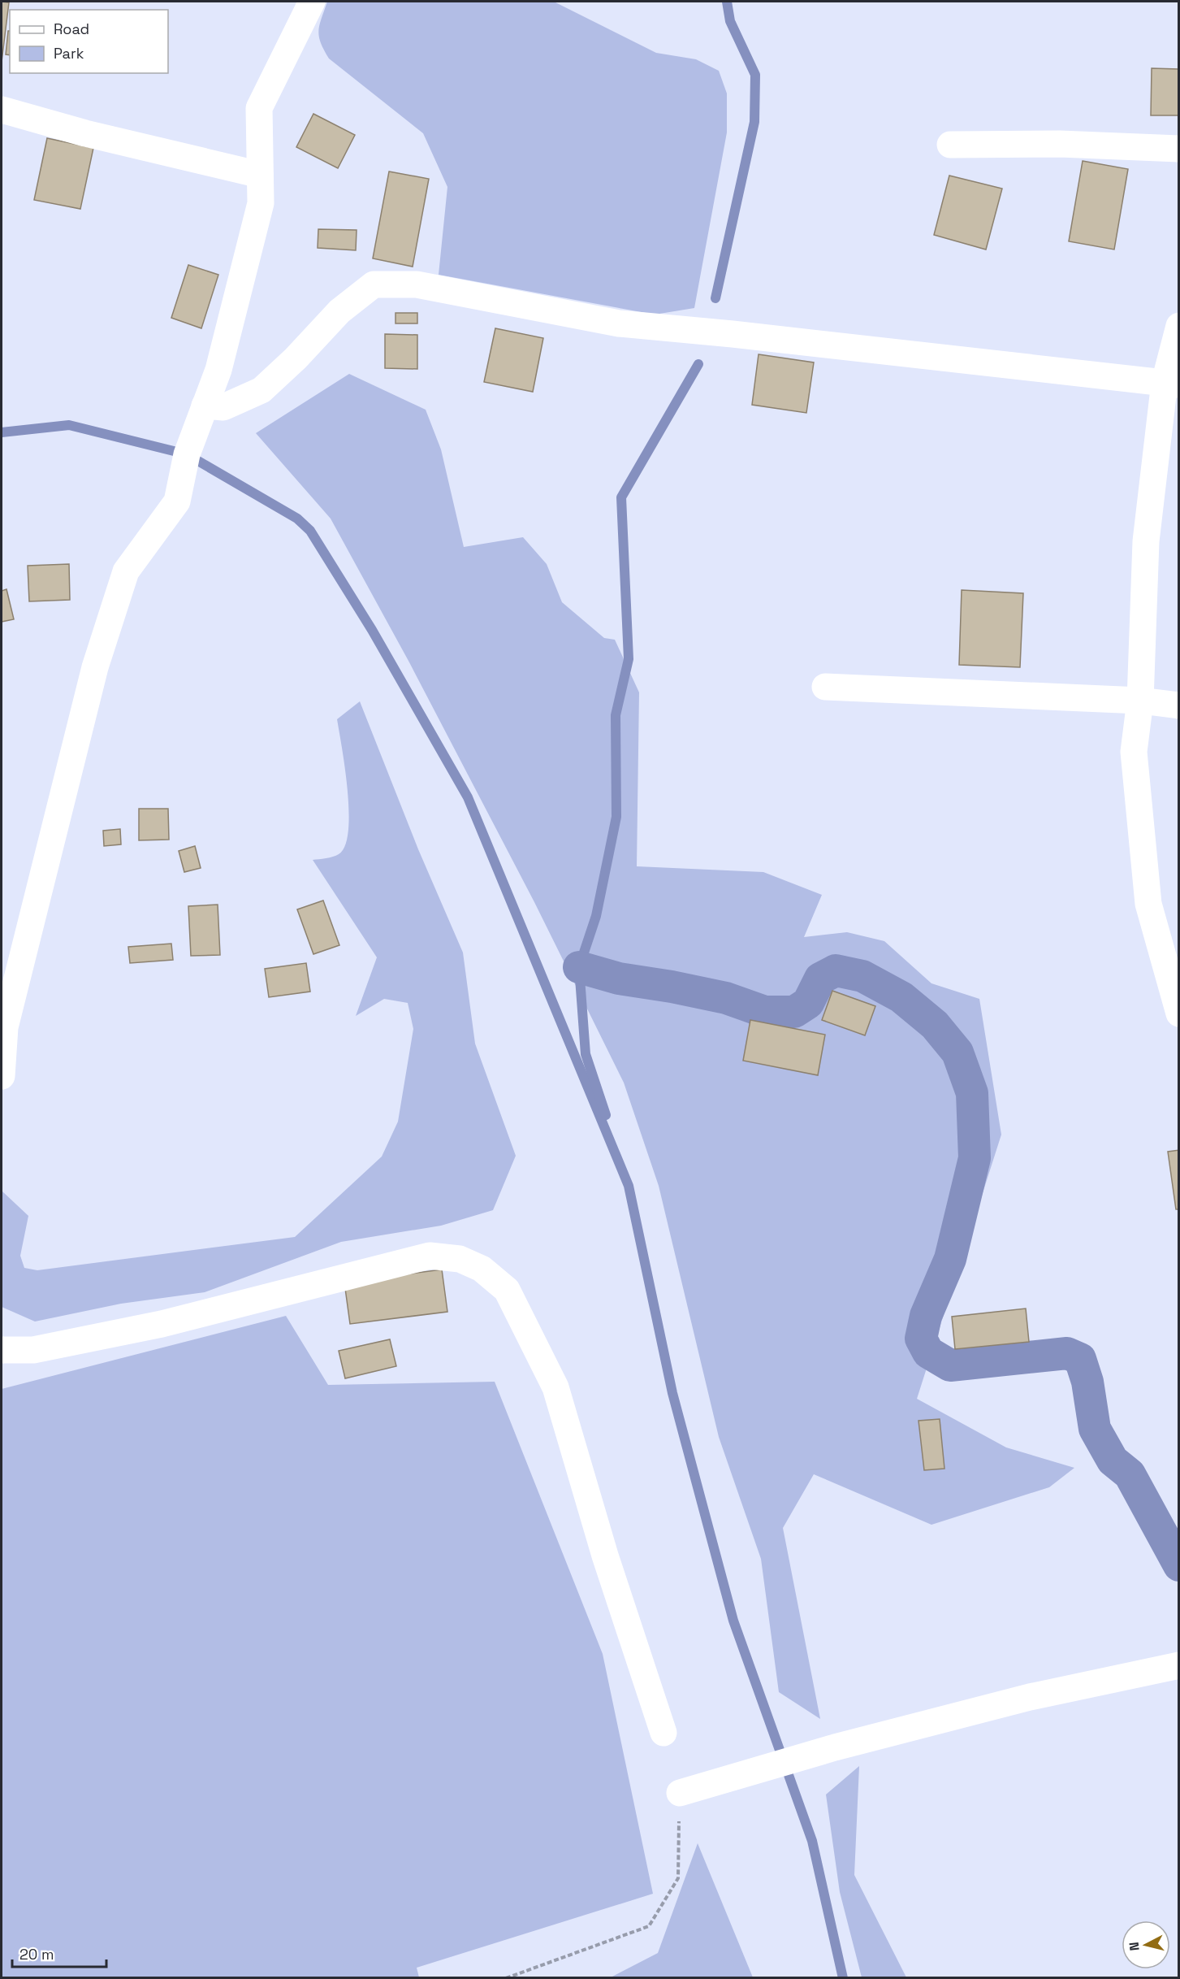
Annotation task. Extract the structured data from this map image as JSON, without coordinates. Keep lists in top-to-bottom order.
{
  "legend": ["Road", "Park"],
  "scale_bar": "20 m",
  "north": "left"
}
